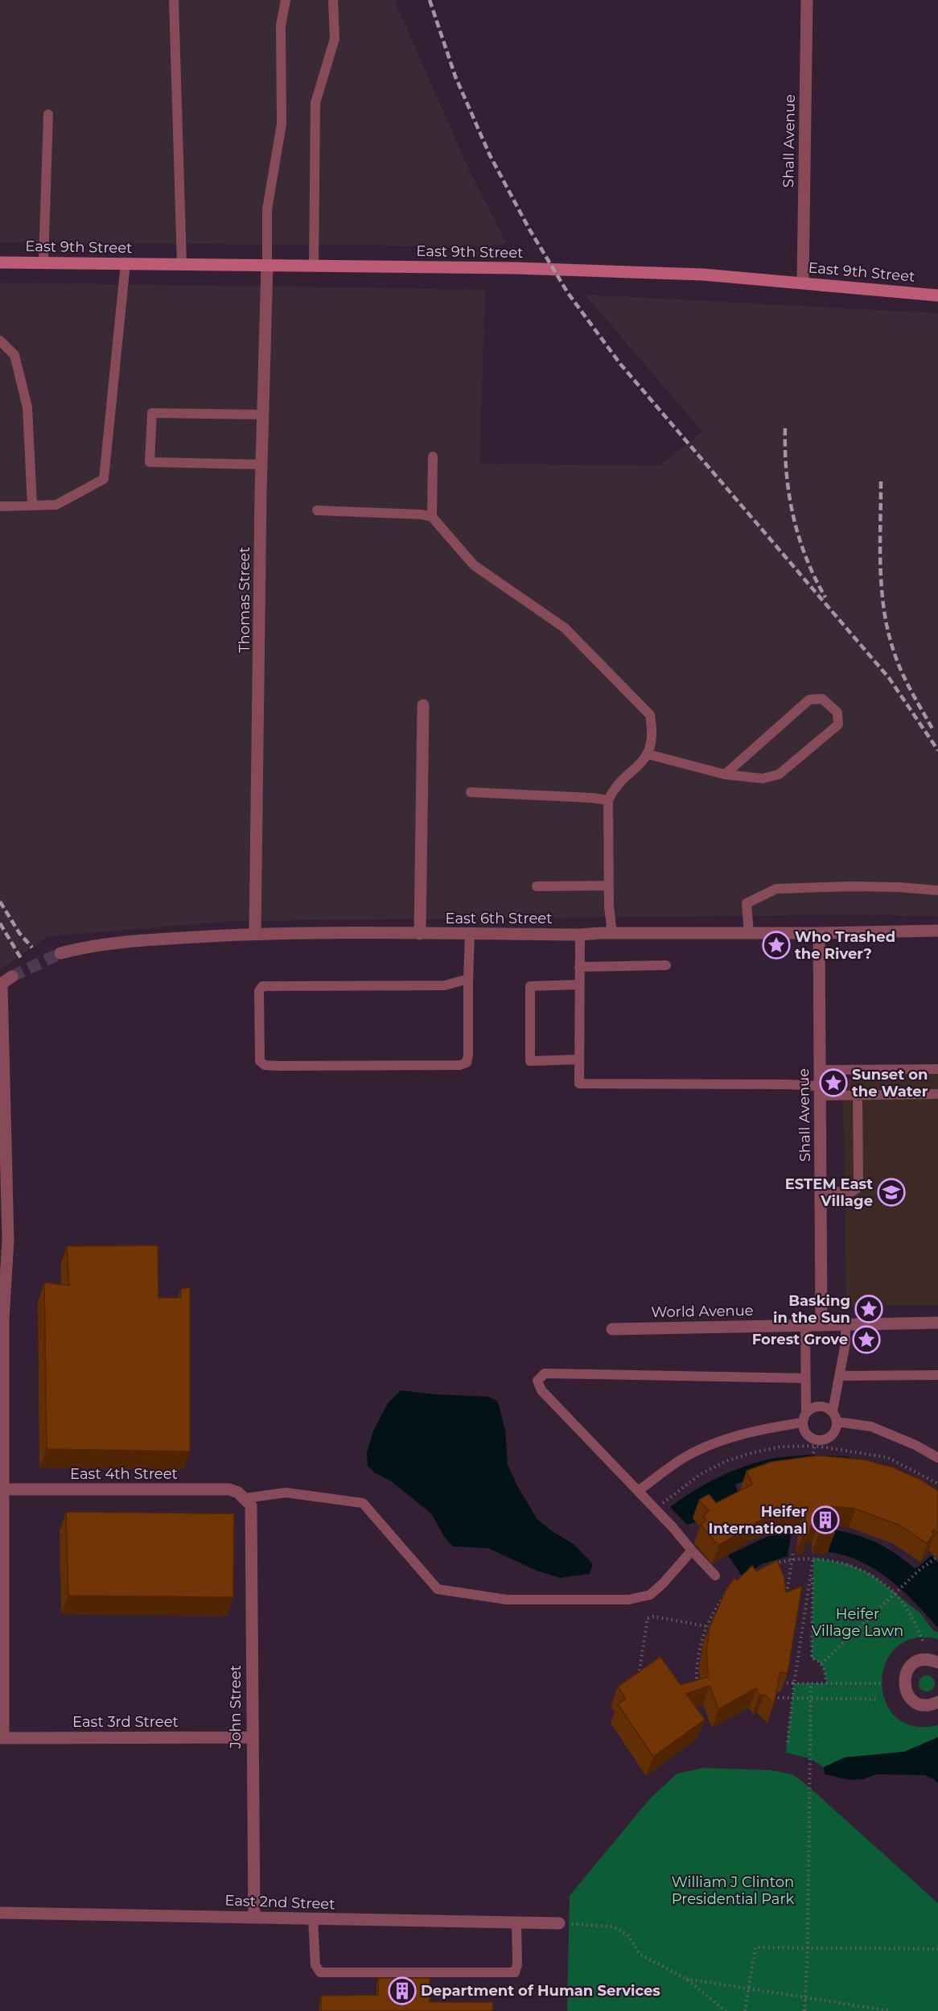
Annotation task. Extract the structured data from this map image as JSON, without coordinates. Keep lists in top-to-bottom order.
{
  "streets": {
    "main road": ["East 9th Street"],
    "street": [
      "Shall Avenue",
      "Thomas Street",
      "East 6th Street",
      "World Avenue",
      "East 4th Street",
      "John Street",
      "East 3rd Street",
      "East 2nd Street"
    ]
  },
  "crossings": [
    ["Shall Avenue", "East 9th Street"],
    ["Shall Avenue", "East 6th Street"],
    ["Shall Avenue", "World Avenue"],
    ["East 9th Street", "Thomas Street"],
    ["Thomas Street", "East 6th Street"],
    ["East 4th Street", "John Street"],
    ["John Street", "East 3rd Street"],
    ["John Street", "East 2nd Street"]
  ],
  "parks": ["Heifer Village Lawn", "William J Clinton Presidential Park"],
  "places": {
    "place": [
      "Who Trashed the River?",
      "Sunset on the Water",
      "Basking in the Sun",
      "Forest Grove"
    ],
    "school or university": ["ESTEM East Village"],
    "building": ["Heifer International", "Department of Human Services"]
  }
}
